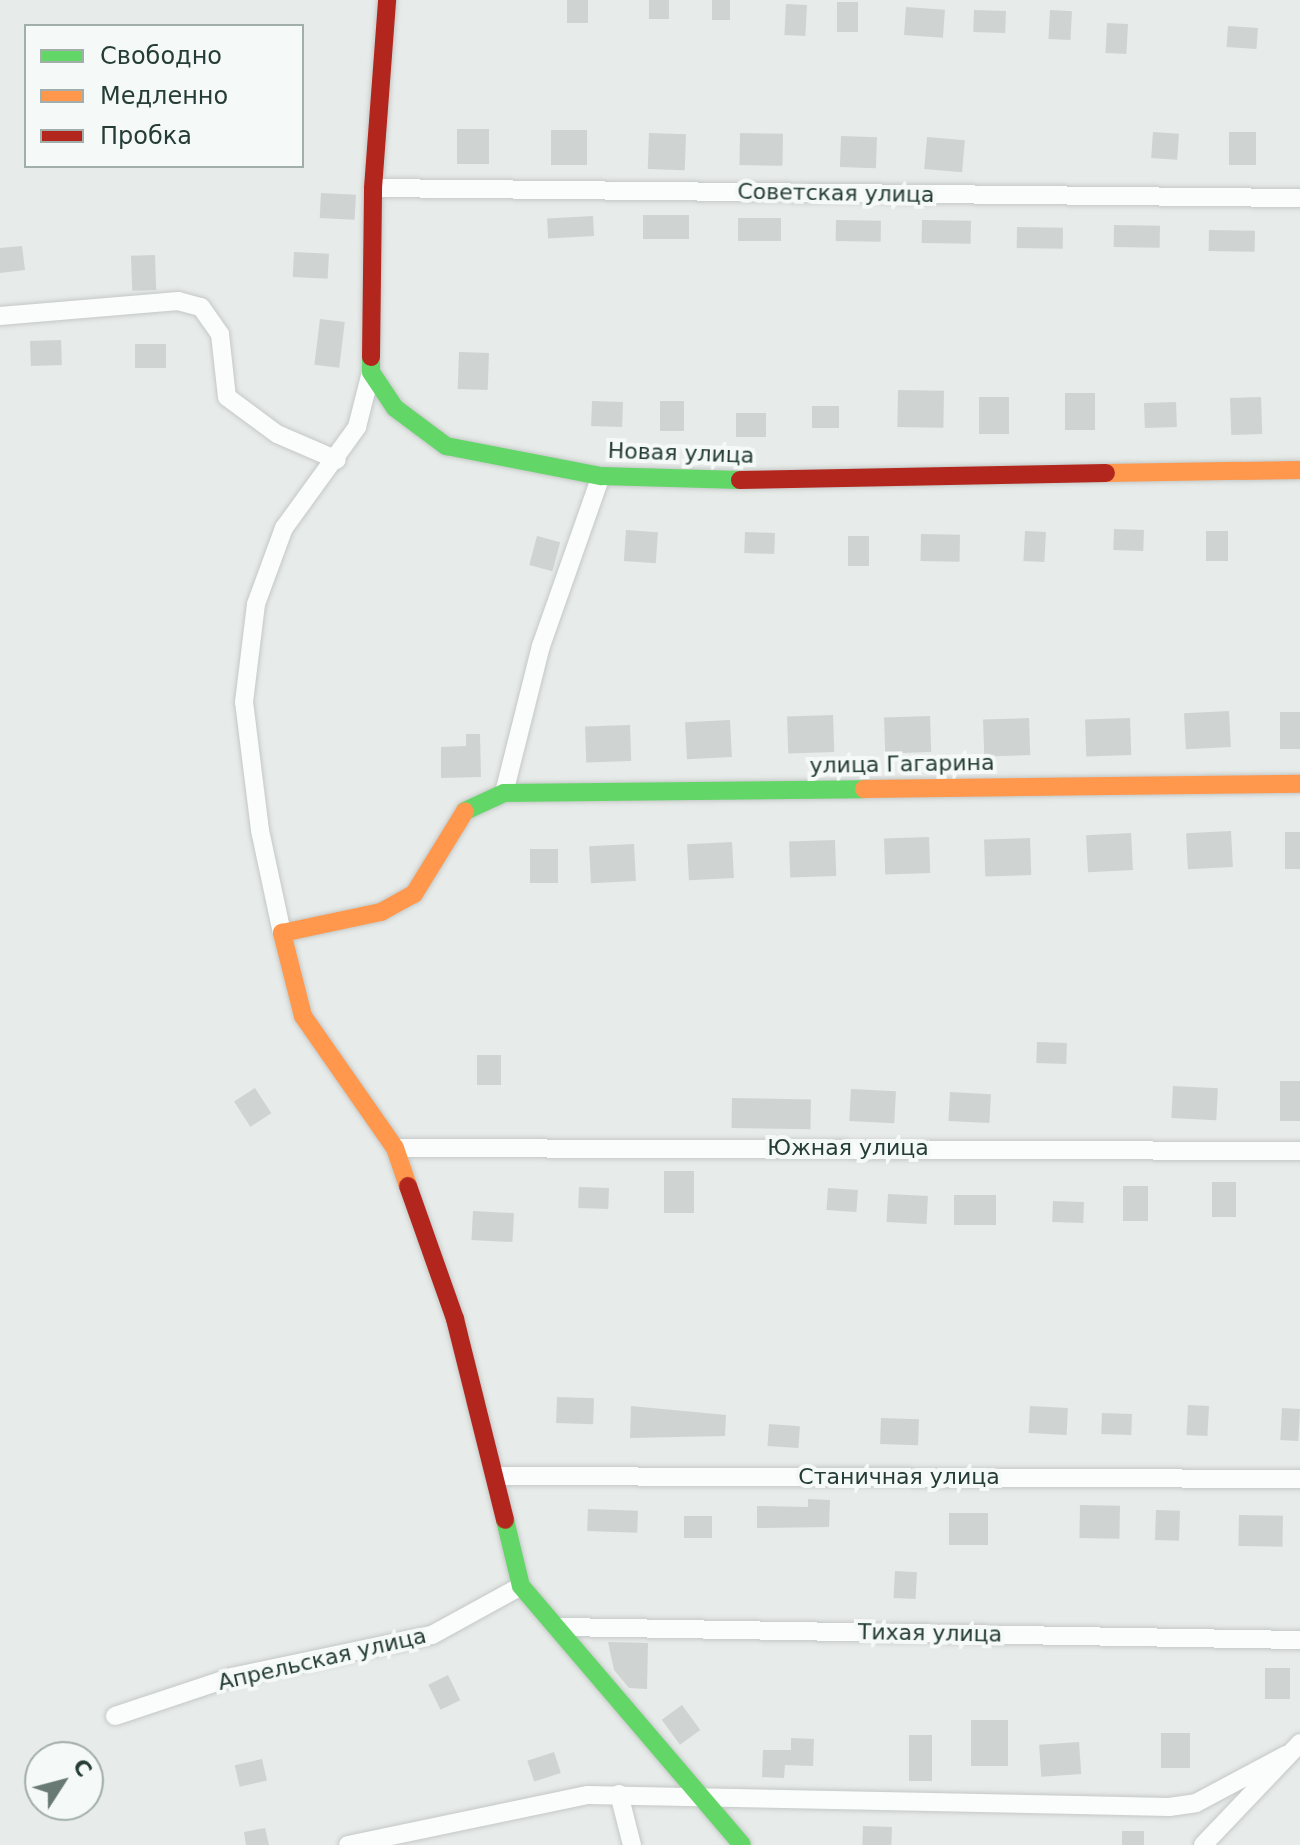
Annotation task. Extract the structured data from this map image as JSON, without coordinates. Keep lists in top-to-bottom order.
{
  "streets": {
    "street": [
      "Советская улица",
      "Новая улица",
      "улица Гагарина",
      "Южная улица",
      "Станичная улица",
      "Тихая улица",
      "Апрельская улица"
    ]
  },
  "legend": ["Свободно", "Медленно", "Пробка"],
  "north": "top right"
}
